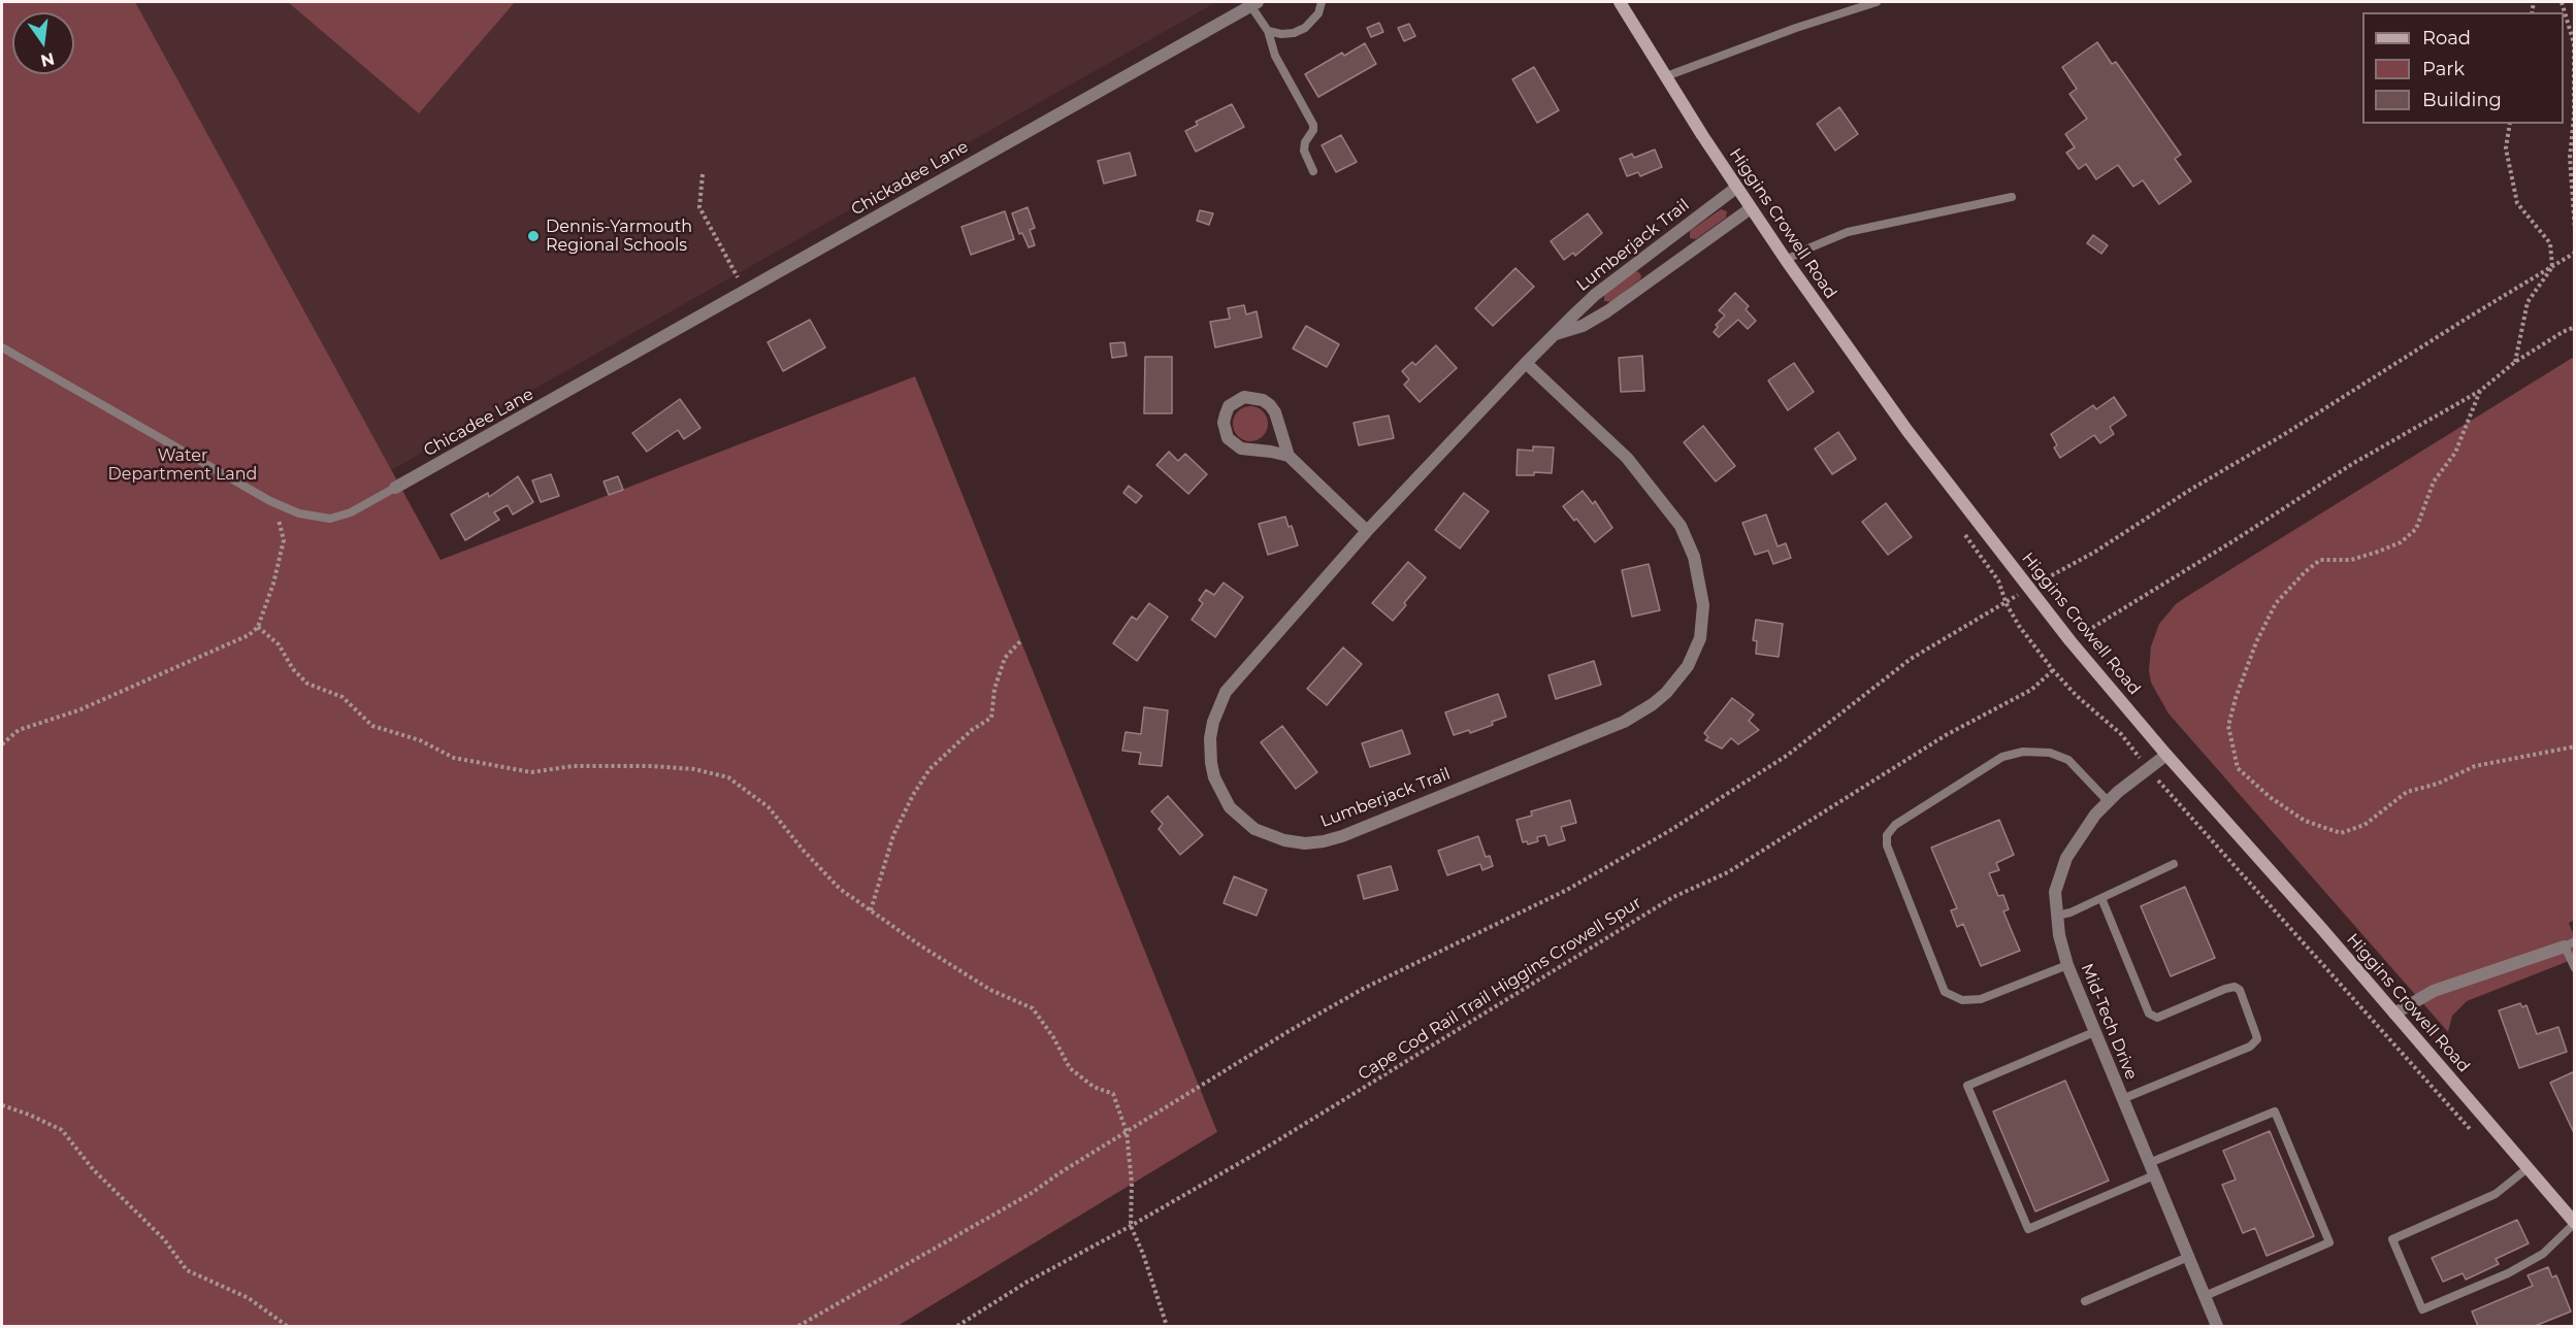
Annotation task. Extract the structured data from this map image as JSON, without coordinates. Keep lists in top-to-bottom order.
{
  "streets": {
    "main road": ["Higgins Crowell Road"],
    "street": [
      "Chickadee Lane",
      "Lumberjack Trail",
      "Chicadee Lane",
      "Mid-Tech Drive"
    ],
    "path": ["Cape Cod Rail Trail Higgins Crowell Spur"]
  },
  "crossings": [
    ["Chickadee Lane", "Chicadee Lane"],
    ["Higgins Crowell Road", "Lumberjack Trail"],
    ["Higgins Crowell Road", "Mid-Tech Drive"]
  ],
  "parks": ["Water Department Land"],
  "places": ["Dennis-Yarmouth Regional Schools"],
  "legend": ["Road", "Park", "Building"],
  "north": "bottom"
}
